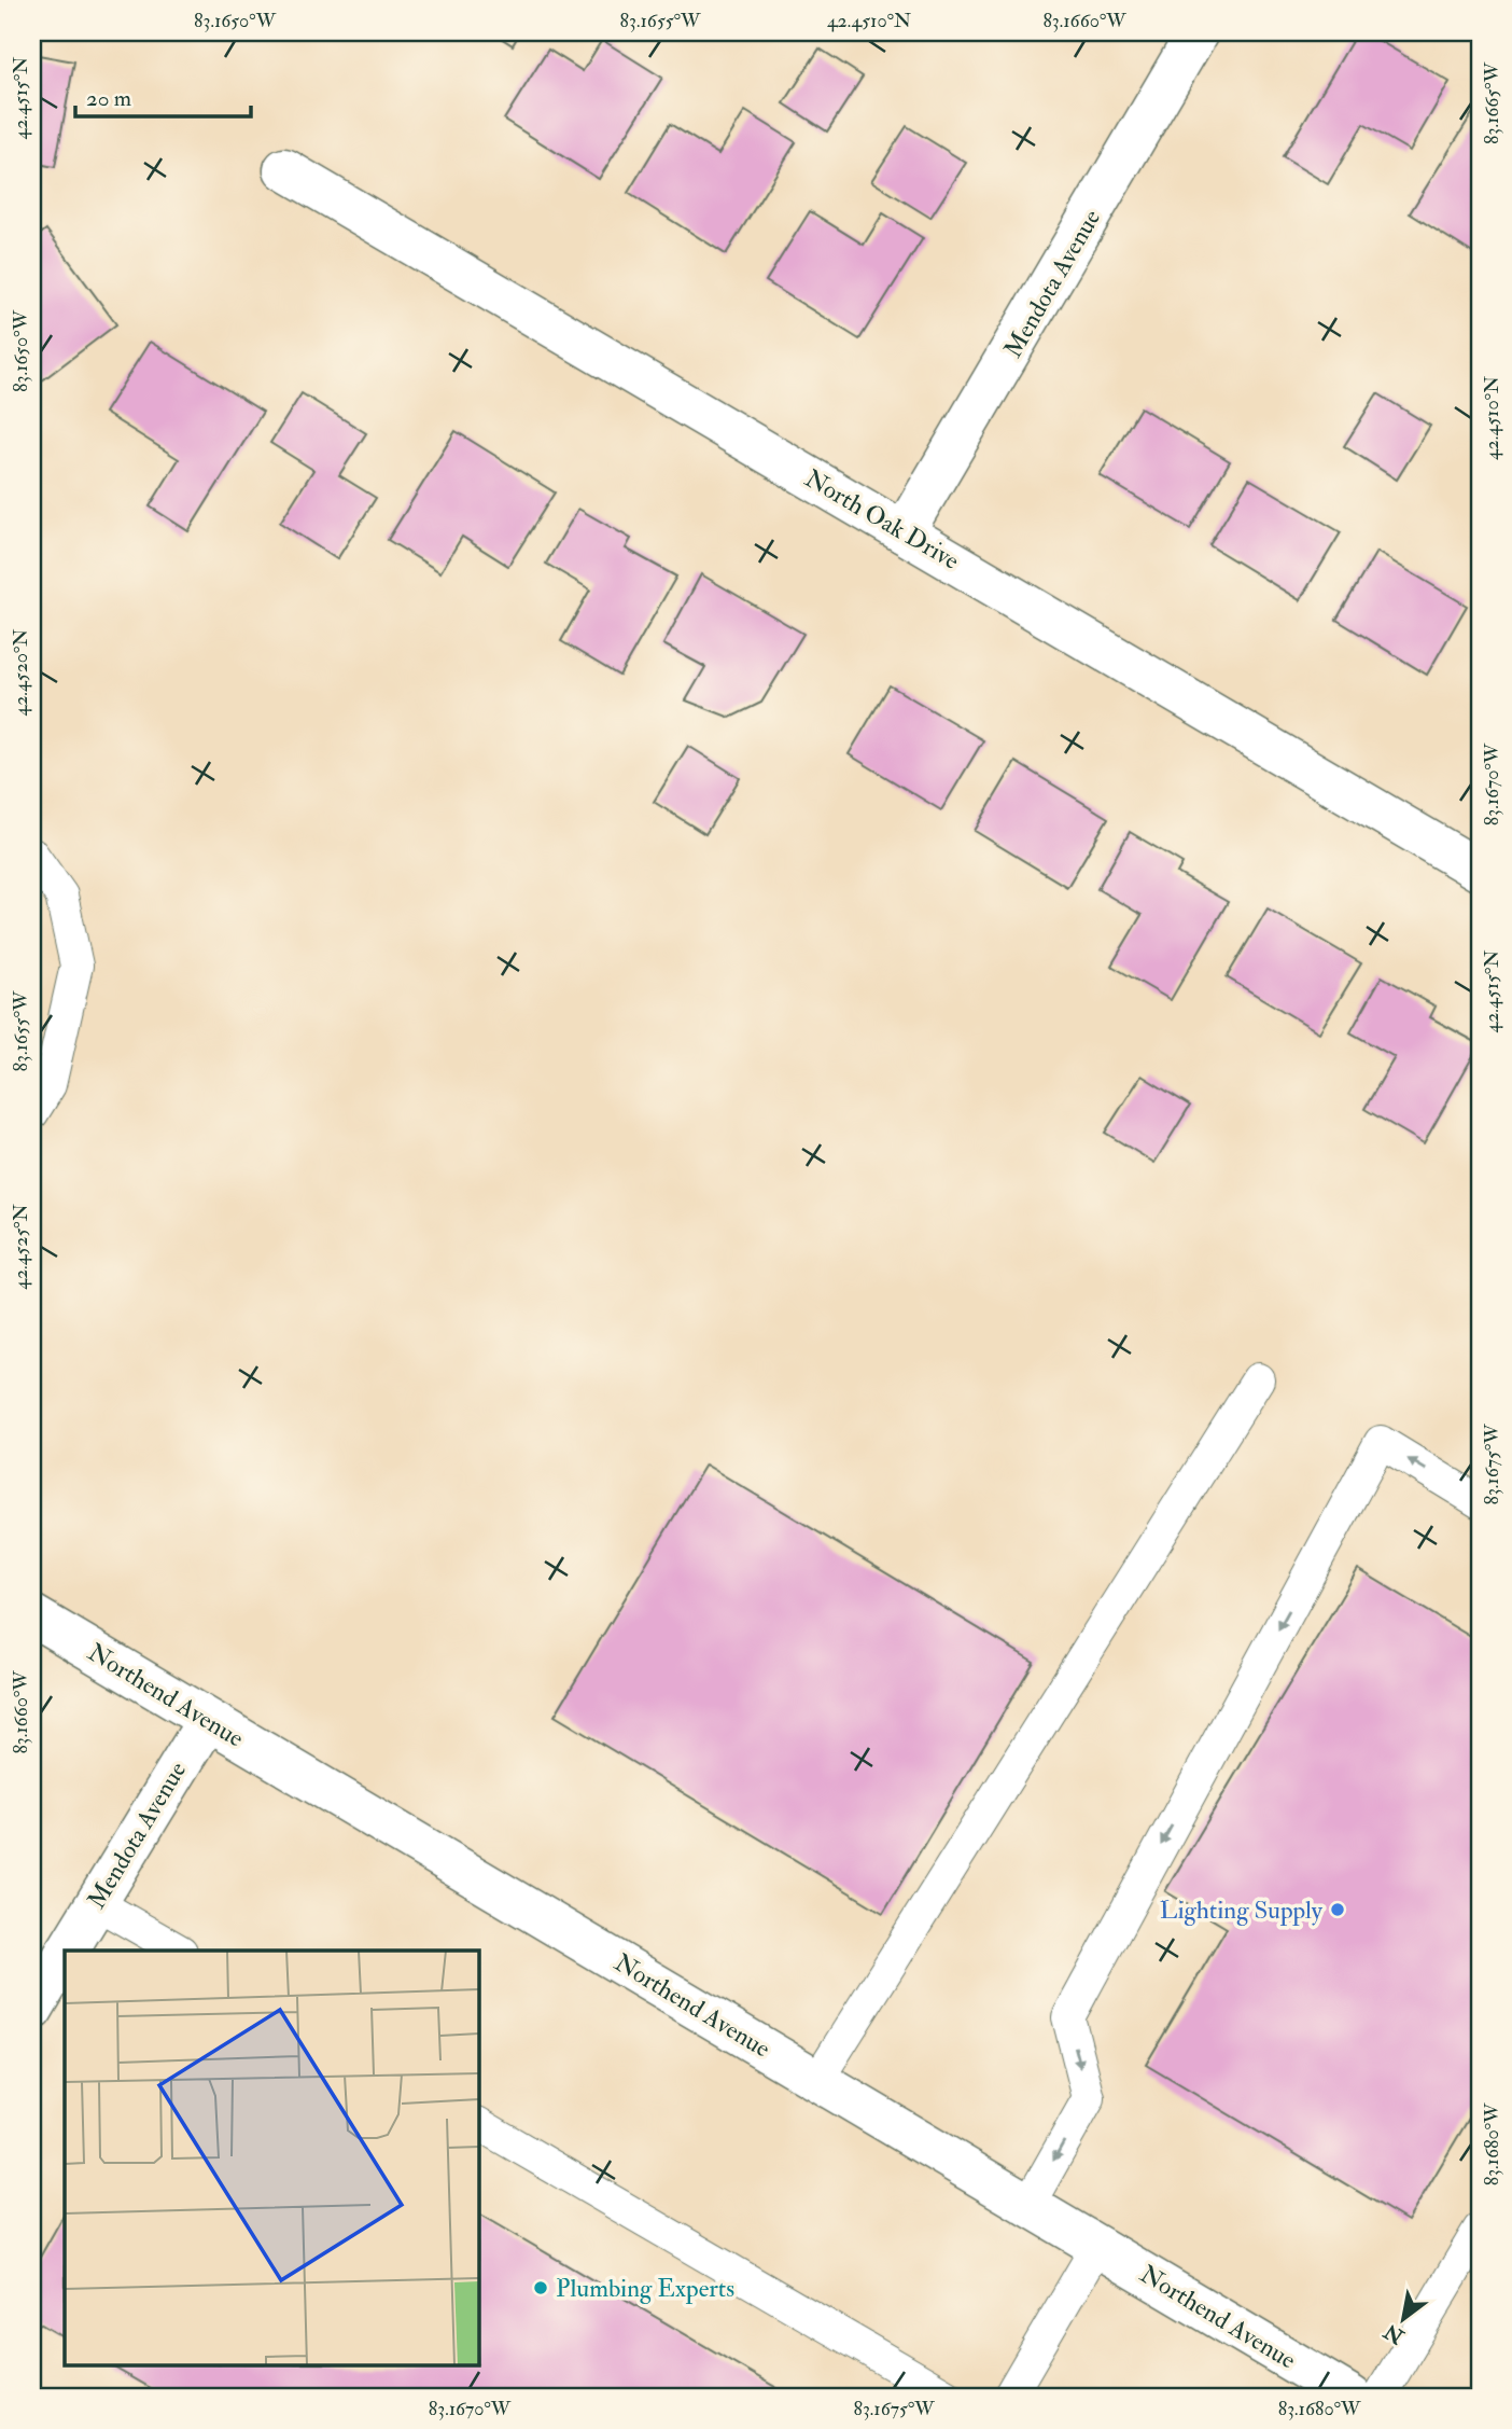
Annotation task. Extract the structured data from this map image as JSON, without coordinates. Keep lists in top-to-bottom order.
{
  "streets": {
    "street": ["Mendota Avenue", "North Oak Drive", "Northend Avenue"]
  },
  "crossings": [
    ["Mendota Avenue", "North Oak Drive"],
    ["Mendota Avenue", "Northend Avenue"]
  ],
  "places": ["Lighting Supply", "Plumbing Experts"],
  "scale_bar": "20 m",
  "north": "bottom left",
  "coordinates": [
    "83.1650°W",
    "83.1655°W",
    "42.4510°N",
    "83.1660°W",
    "42.4515°N",
    "83.1665°W",
    "42.4520°N",
    "83.1670°W",
    "42.4525°N",
    "83.1675°W",
    "83.1680°W"
  ]
}
